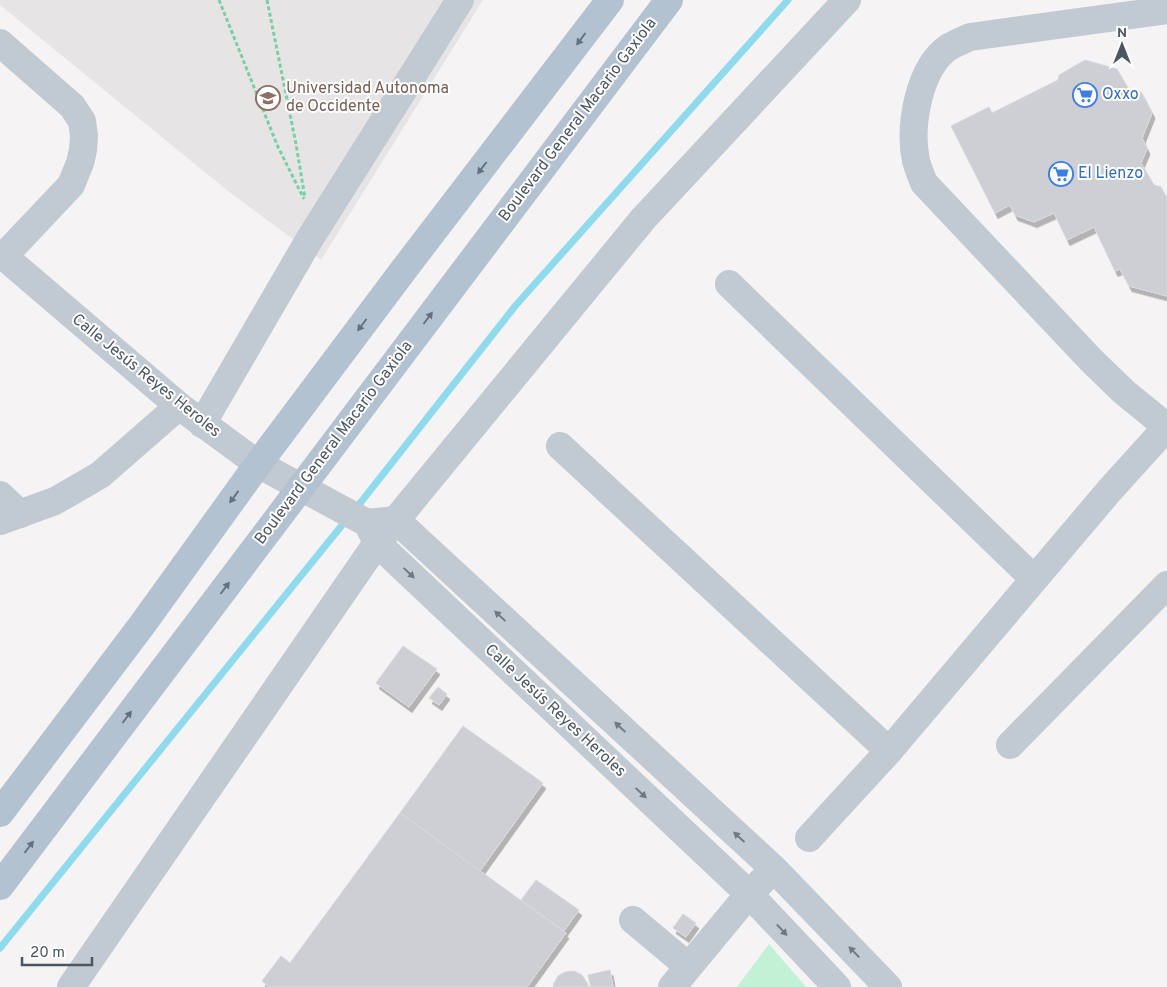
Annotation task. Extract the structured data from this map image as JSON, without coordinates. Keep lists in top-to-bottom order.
{
  "streets": {
    "main road": ["Boulevard General Macario Gaxiola"],
    "street": ["Calle Jesús Reyes Heroles"]
  },
  "crossings": [
    ["Boulevard General Macario Gaxiola", "Calle Jesús Reyes Heroles"]
  ],
  "places": {
    "supermarket": ["Oxxo", "El Lienzo"],
    "school or university": ["Universidad Autonoma de Occidente"]
  },
  "scale_bar": "20 m",
  "north": "top"
}
